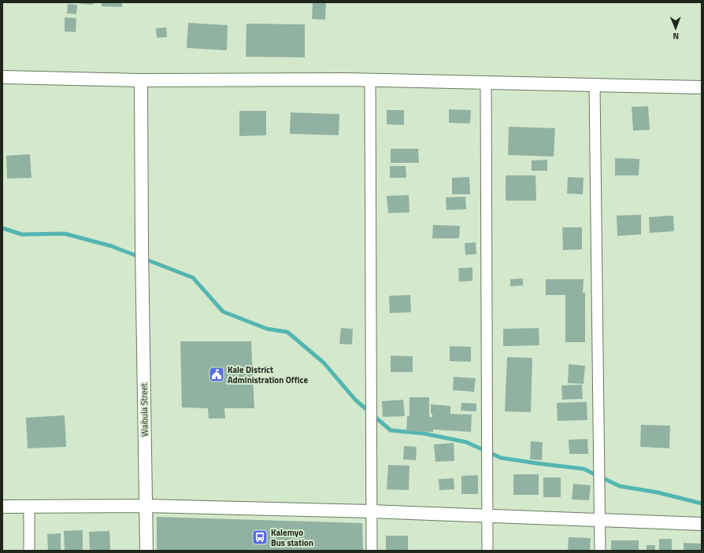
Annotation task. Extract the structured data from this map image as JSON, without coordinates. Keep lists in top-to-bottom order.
{
  "streets": {
    "street": ["Waibula Street"]
  },
  "places": {
    "public building": ["Kale District Administration Office"],
    "bus stop": ["Kalemyo Bus station"]
  },
  "north": "bottom"
}
